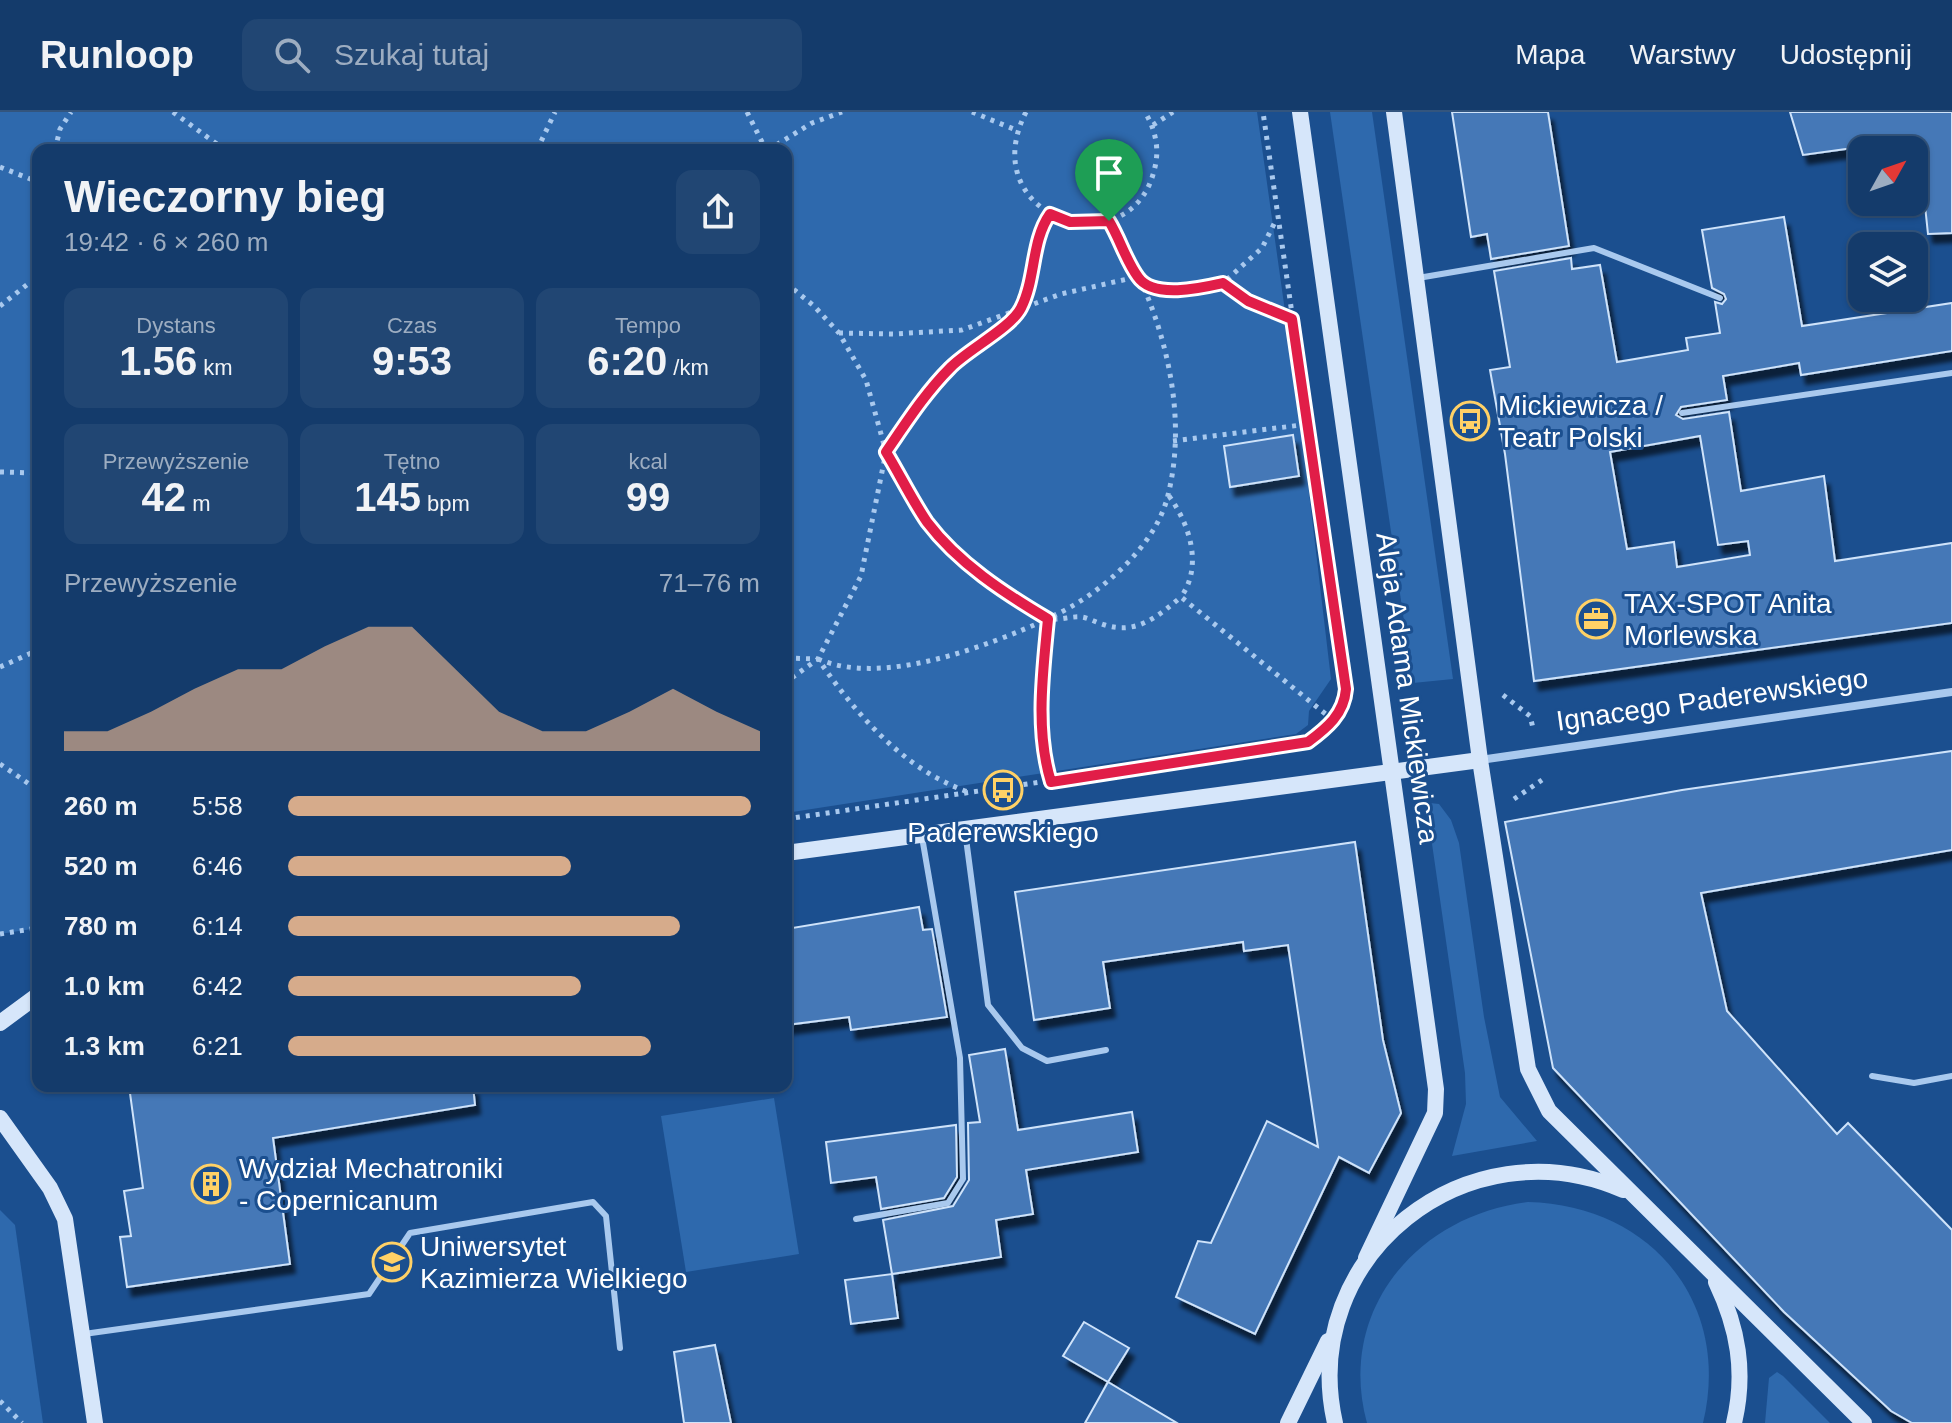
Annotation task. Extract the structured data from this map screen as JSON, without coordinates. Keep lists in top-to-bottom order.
{
  "streets": {
    "street": ["Aleja Adama Mickiewicza", "Ignacego Paderewskiego"]
  },
  "places": {
    "bus stop": ["Mickiewicza / Teatr Polski", "Paderewskiego"],
    "office": ["TAX-SPOT Anita Morlewska"],
    "building": ["Wydział Mechatroniki - Copernicanum"],
    "school or university": ["Uniwersytet Kazimierza Wielkiego"]
  },
  "north": "top right",
  "page": {
    "header": "Runloop",
    "search": "Szukaj tutaj",
    "nav": ["Mapa", "Warstwy", "Udostępnij"],
    "heading": ["Wieczorny bieg", "19:42 · 6 × 260 m"],
    "stats": [
      ["Dystans", "1.56 km"],
      ["Czas", "9:53"],
      ["Tempo", "6:20 /km"],
      ["Przewyższenie", "42 m"],
      ["Tętno", "145 bpm"],
      ["kcal", "99"]
    ],
    "chart": ["Przewyższenie", "71–76 m"],
    "list": [
      {
        "name": "260 m",
        "note": "5:58"
      },
      {
        "name": "520 m",
        "note": "6:46"
      },
      {
        "name": "780 m",
        "note": "6:14"
      },
      {
        "name": "1.0 km",
        "note": "6:42"
      },
      {
        "name": "1.3 km",
        "note": "6:21"
      }
    ]
  }
}
